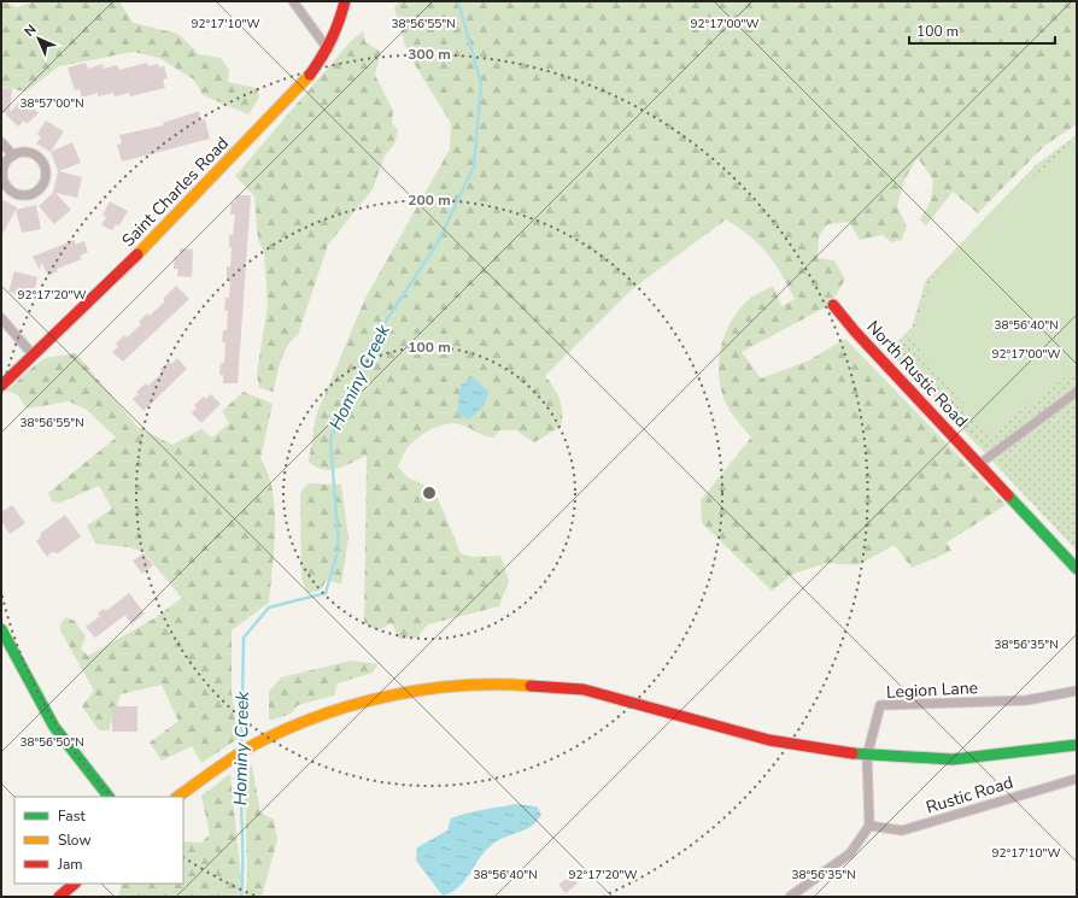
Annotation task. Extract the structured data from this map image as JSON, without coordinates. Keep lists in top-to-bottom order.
{
  "streets": {
    "street": [
      "Saint Charles Road",
      "North Rustic Road",
      "Legion Lane",
      "Rustic Road"
    ]
  },
  "crossings": [
    ["Legion Lane", "Rustic Road"]
  ],
  "water": ["Hominy Creek"],
  "legend": ["Fast", "Slow", "Jam"],
  "scale_bar": "100 m",
  "north": "top left",
  "coordinates": [
    "92°17'10\"W",
    "38°56'55\"N",
    "92°17'00\"W",
    "38°57'00\"N",
    "92°17'20\"W",
    "38°56'40\"N",
    "38°56'35\"N",
    "38°56'50\"N"
  ],
  "rings": ["300 m", "200 m", "100 m"]
}
